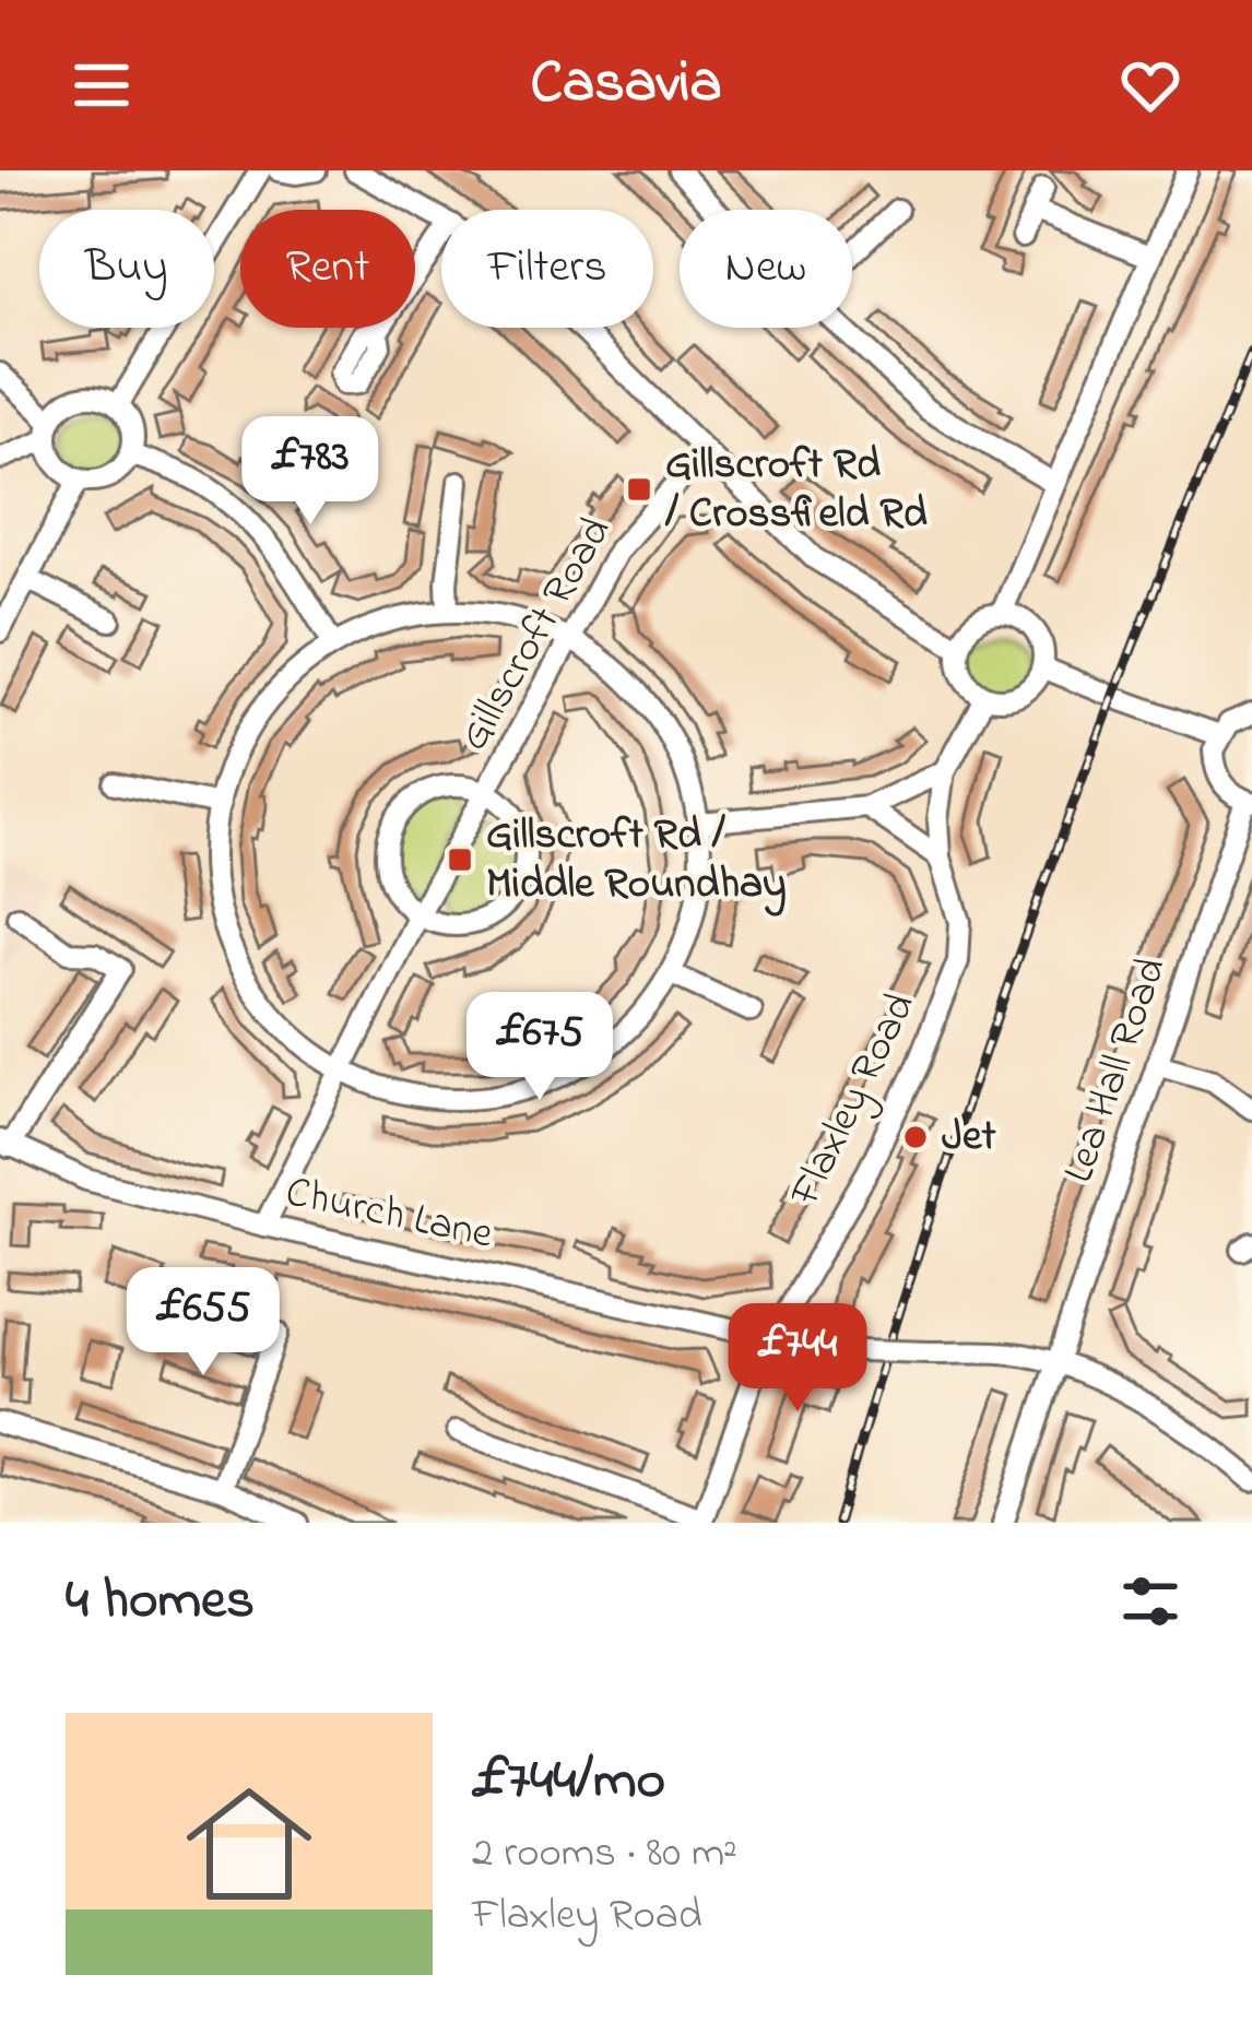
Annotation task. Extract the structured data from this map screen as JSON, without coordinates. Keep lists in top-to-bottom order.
{
  "streets": {
    "street": [
      "Gillscroft Road",
      "Lea Hall Road",
      "Flaxley Road",
      "Church Lane"
    ]
  },
  "crossings": [
    ["Gillscroft Road", "Church Lane"],
    ["Lea Hall Road", "Church Lane"],
    ["Flaxley Road", "Church Lane"]
  ],
  "places": {
    "transit": ["Gillscroft Rd / Crossfield Rd", "Gillscroft Rd / Middle Roundhay"],
    "other": ["Jet"]
  },
  "page": {
    "header": "Casavia",
    "chip": [
      "Buy",
      "Rent",
      "Filters",
      "New"
    ],
    "price": [
      "£783",
      "£675",
      "£655",
      "£744"
    ],
    "heading": "4 homes",
    "list": [
      {
        "name": "£744/mo",
        "note": "2 rooms · 80 m² · Flaxley Road"
      }
    ]
  }
}
